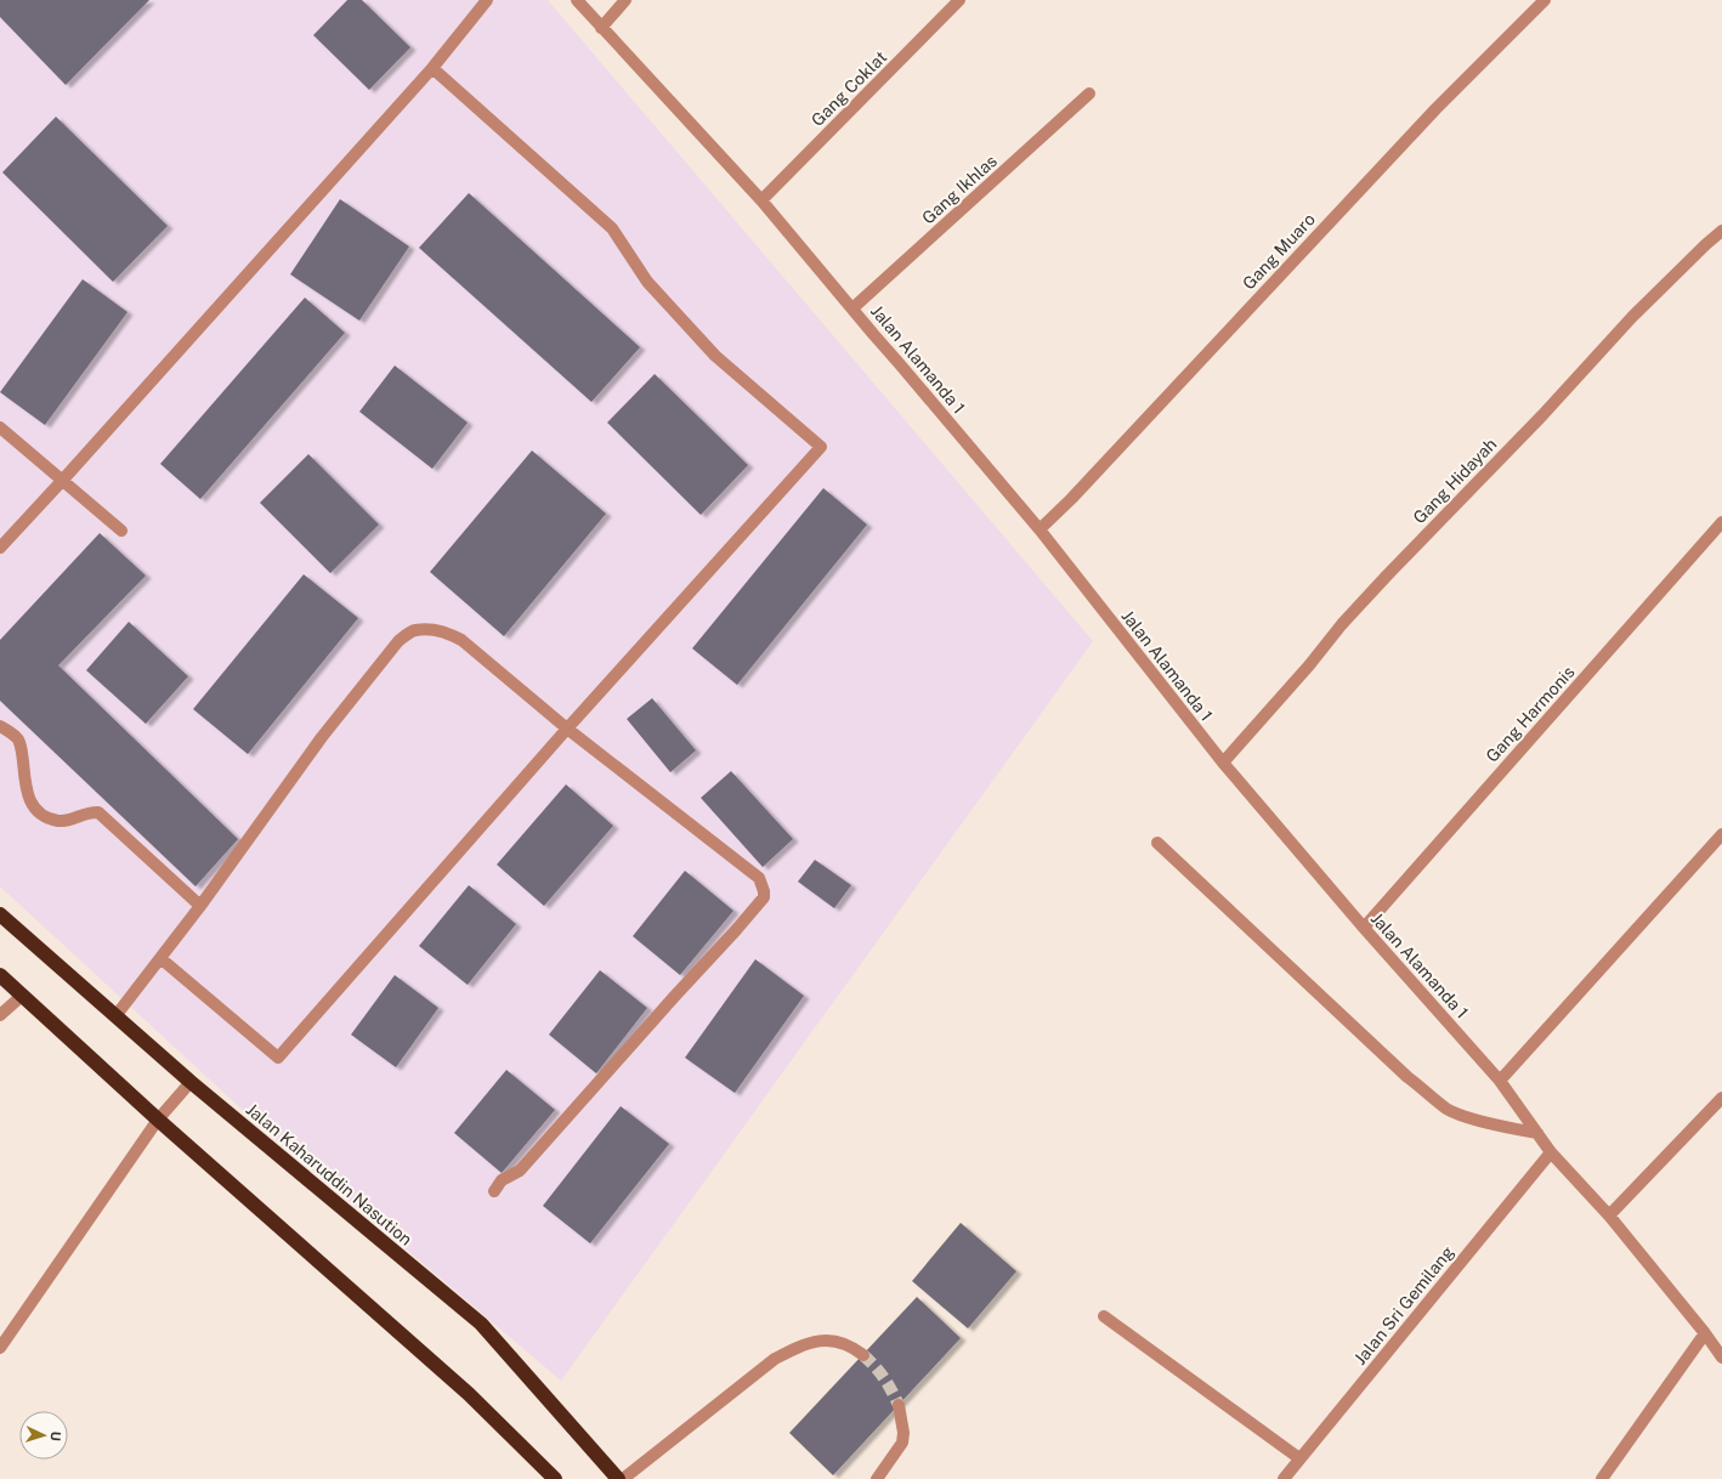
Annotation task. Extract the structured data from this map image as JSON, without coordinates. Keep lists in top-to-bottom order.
{
  "streets": {
    "highway": ["Jalan Kaharuddin Nasution"],
    "street": [
      "Gang Coklat",
      "Gang Ikhlas",
      "Gang Muaro",
      "Jalan Alamanda 1",
      "Gang Hidayah",
      "Gang Harmonis",
      "Jalan Sri Gemilang"
    ]
  },
  "crossings": [
    ["Gang Coklat", "Jalan Alamanda 1"],
    ["Gang Ikhlas", "Jalan Alamanda 1"],
    ["Gang Muaro", "Jalan Alamanda 1"],
    ["Jalan Alamanda 1", "Gang Hidayah"],
    ["Jalan Alamanda 1", "Gang Harmonis"],
    ["Jalan Alamanda 1", "Jalan Sri Gemilang"]
  ],
  "north": "right"
}
